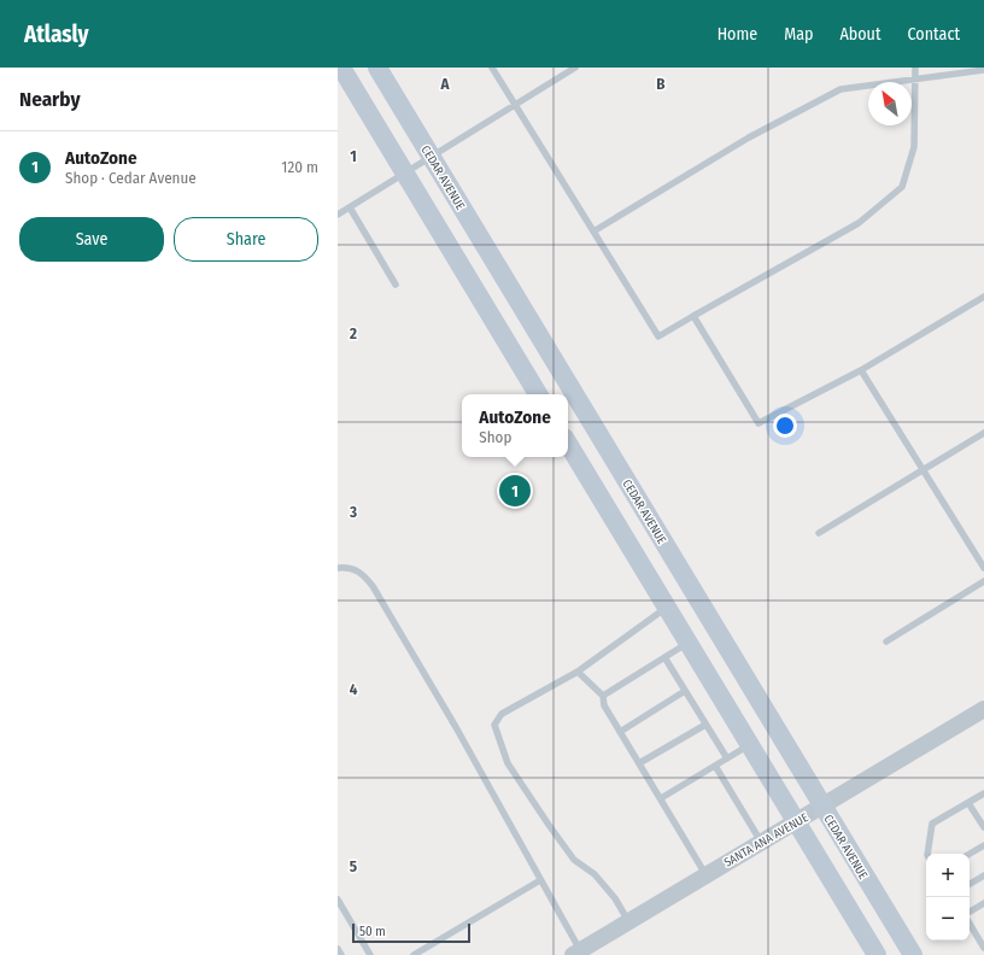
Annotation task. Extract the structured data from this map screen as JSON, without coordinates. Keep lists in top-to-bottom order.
{
  "streets": {
    "main road": ["CEDAR AVENUE"],
    "street": ["SANTA ANA AVENUE"]
  },
  "crossings": [
    ["CEDAR AVENUE", "SANTA ANA AVENUE"]
  ],
  "scale_bar": "50 m",
  "north": "top left",
  "page": {
    "header": "Atlasly",
    "nav": [
      "Home",
      "Map",
      "About",
      "Contact"
    ],
    "heading": "Nearby",
    "list": [
      {
        "mark": "1",
        "name": "AutoZone",
        "note": "Shop · Cedar Avenue",
        "value": "120 m"
      }
    ],
    "buttons": ["Save", "Share"],
    "popup": ["AutoZone", "Shop"],
    "pins": "1",
    "map_buttons": ["+", "−"],
    "scale": "50 m"
  },
  "grid": {
    "columns": ["A", "B"],
    "rows": [
      "1",
      "2",
      "3",
      "4",
      "5"
    ]
  }
}
